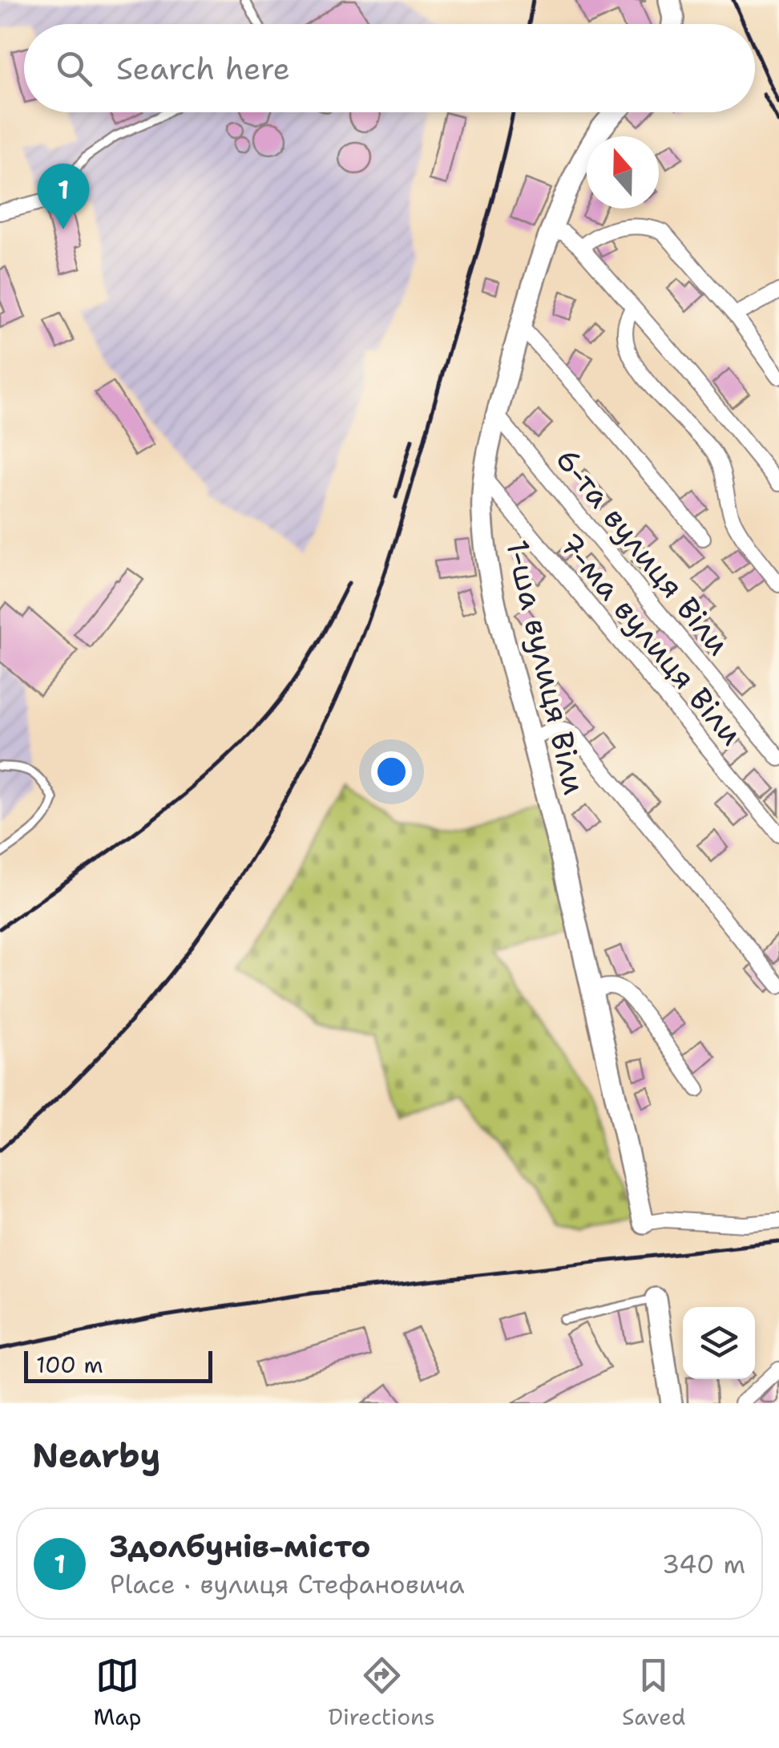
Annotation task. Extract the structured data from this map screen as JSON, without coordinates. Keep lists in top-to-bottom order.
{
  "streets": {
    "main road": ["1-ша вулиця Віли"],
    "street": ["6-та вулиця Віли", "7-ма вулиця Віли"]
  },
  "crossings": [
    ["6-та вулиця Віли", "1-ша вулиця Віли"],
    ["7-ма вулиця Віли", "1-ша вулиця Віли"]
  ],
  "scale_bar": "100 m",
  "north": "top",
  "page": {
    "search": "Search here",
    "pins": "1",
    "scale": "100 m",
    "heading": "Nearby",
    "list": [
      {
        "mark": "1",
        "name": "Здолбунів-місто",
        "note": "Place · вулиця Стефановича",
        "value": "340 m"
      }
    ],
    "nav": ["Map", "Directions", "Saved"]
  }
}
